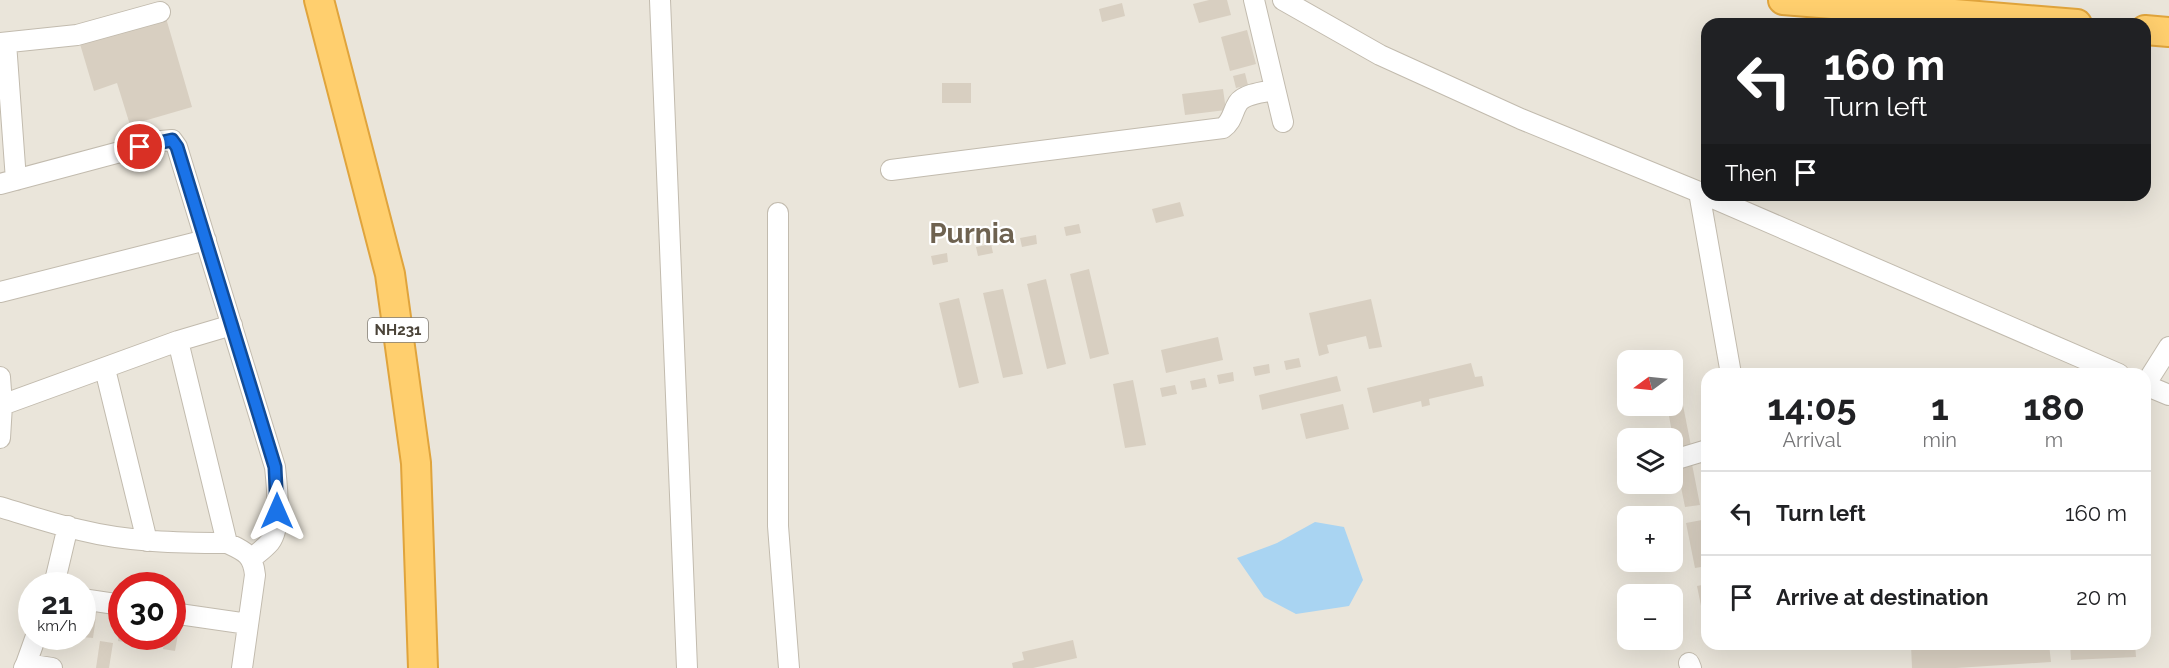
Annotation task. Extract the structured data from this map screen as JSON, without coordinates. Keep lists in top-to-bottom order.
{
  "streets": {
    "highway": ["NH231"]
  },
  "districts": ["Purnia"],
  "north": "left",
  "page": {
    "turn": ["160 m", "Turn left"],
    "then": "Then",
    "map_buttons": ["+", "−"],
    "eta": [
      "14:05",
      "Arrival",
      "1",
      "min",
      "180",
      "m"
    ],
    "list": [
      {
        "name": "Turn left",
        "value": "160 m"
      },
      {
        "name": "Arrive at destination",
        "value": "20 m"
      }
    ],
    "speed": "21 km/h",
    "limit": "30"
  }
}
